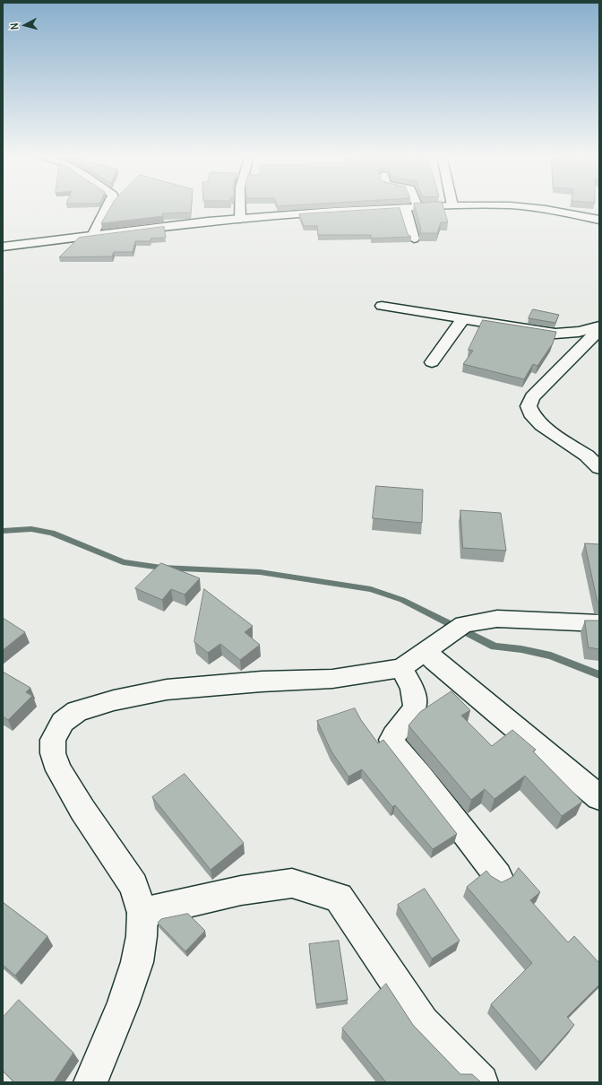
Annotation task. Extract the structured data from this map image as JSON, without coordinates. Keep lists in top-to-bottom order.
{
  "north": "left"
}
